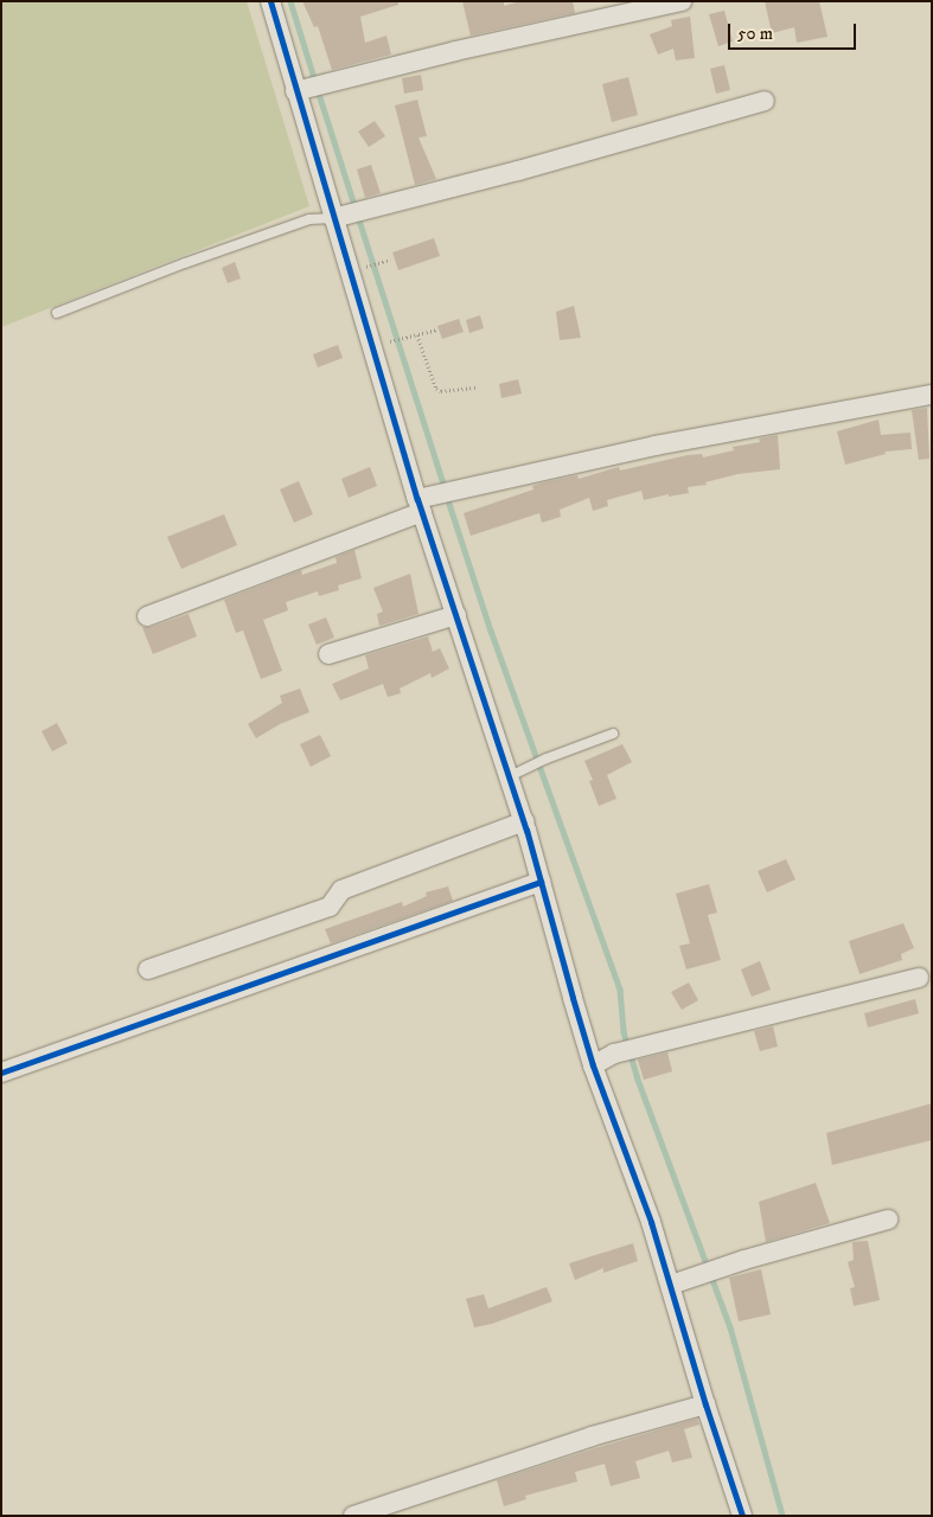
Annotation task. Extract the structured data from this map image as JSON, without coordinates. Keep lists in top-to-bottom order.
{
  "scale_bar": "50 m"
}
